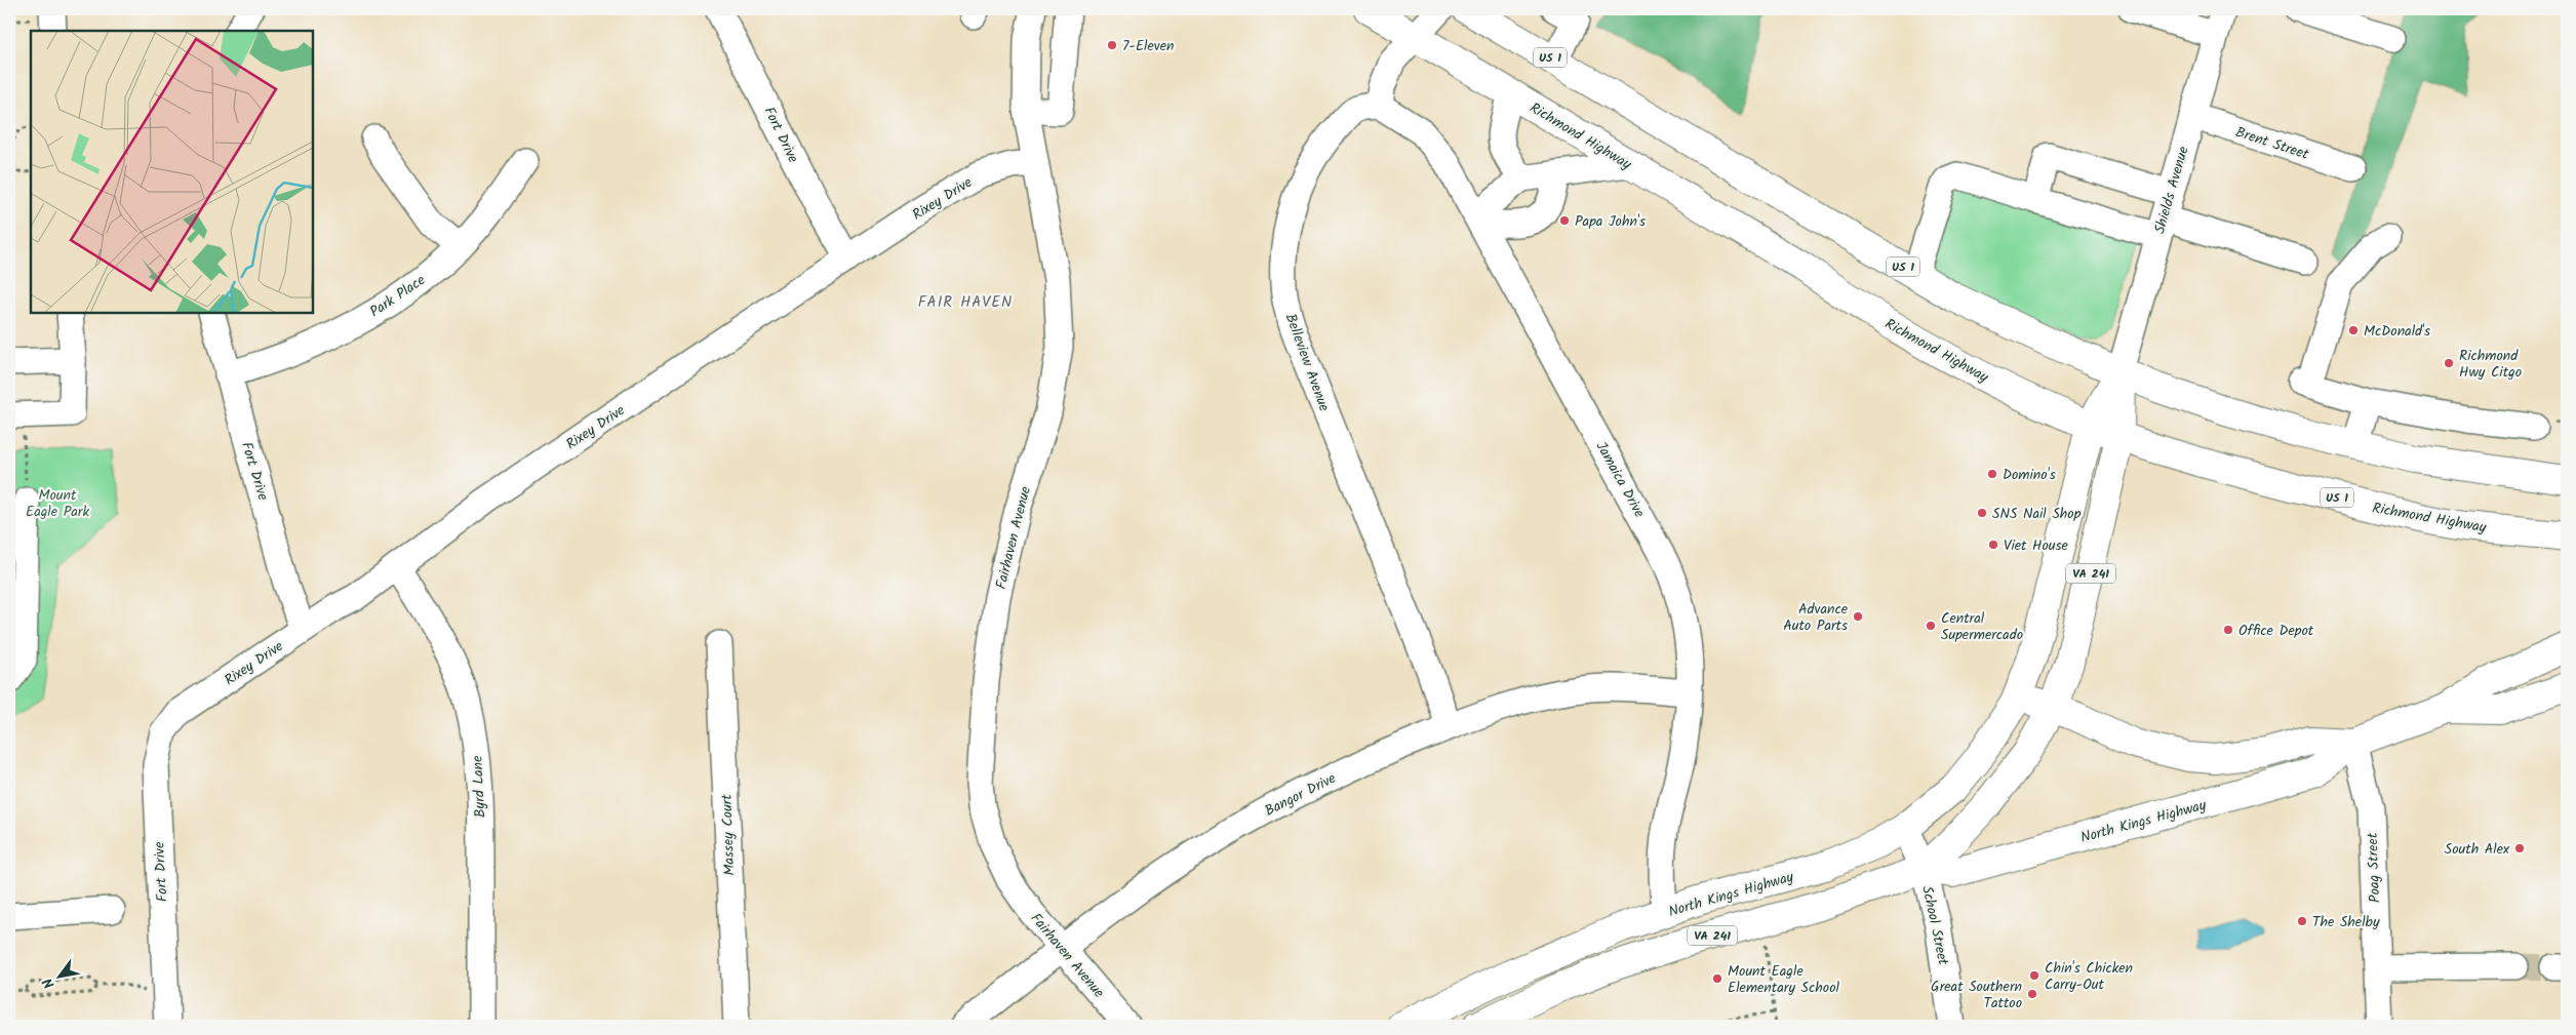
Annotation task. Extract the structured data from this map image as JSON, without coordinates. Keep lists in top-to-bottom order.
{
  "streets": {
    "main road": [
      "US 1",
      "Richmond Highway",
      "VA 241",
      "North Kings Highway"
    ],
    "street": [
      "Fort Drive",
      "Brent Street",
      "Shields Avenue",
      "Rixey Drive",
      "Park Place",
      "Belleview Avenue",
      "Jamaica Drive",
      "Fairhaven Avenue",
      "Byrd Lane",
      "Bangor Drive",
      "Massey Court",
      "Poag Street",
      "School Street"
    ]
  },
  "crossings": [
    ["US 1", "Shields Avenue"],
    ["US 1", "North Kings Highway"],
    ["Fort Drive", "Rixey Drive"],
    ["Fort Drive", "Park Place"],
    ["Richmond Highway", "North Kings Highway"],
    ["Brent Street", "Shields Avenue"],
    ["Shields Avenue", "North Kings Highway"],
    ["Rixey Drive", "Fairhaven Avenue"],
    ["Rixey Drive", "Byrd Lane"],
    ["Belleview Avenue", "Jamaica Drive"],
    ["Belleview Avenue", "Bangor Drive"],
    ["Jamaica Drive", "Bangor Drive"],
    ["Jamaica Drive", "North Kings Highway"],
    ["Fairhaven Avenue", "Bangor Drive"],
    ["North Kings Highway", "Poag Street"],
    ["North Kings Highway", "School Street"]
  ],
  "districts": ["FAIR HAVEN"],
  "parks": ["Mount Eagle Park"],
  "places": [
    "7-Eleven",
    "Papa John's",
    "McDonald's",
    "Richmond Hwy Citgo",
    "Domino's",
    "SNS Nail Shop",
    "Viet House",
    "Advance Auto Parts",
    "Central Supermercado",
    "Office Depot",
    "South Alex",
    "The Shelby",
    "Chin's Chicken Carry-Out",
    "Mount Eagle Elementary School",
    "Great Southern Tattoo"
  ],
  "north": "bottom left"
}
